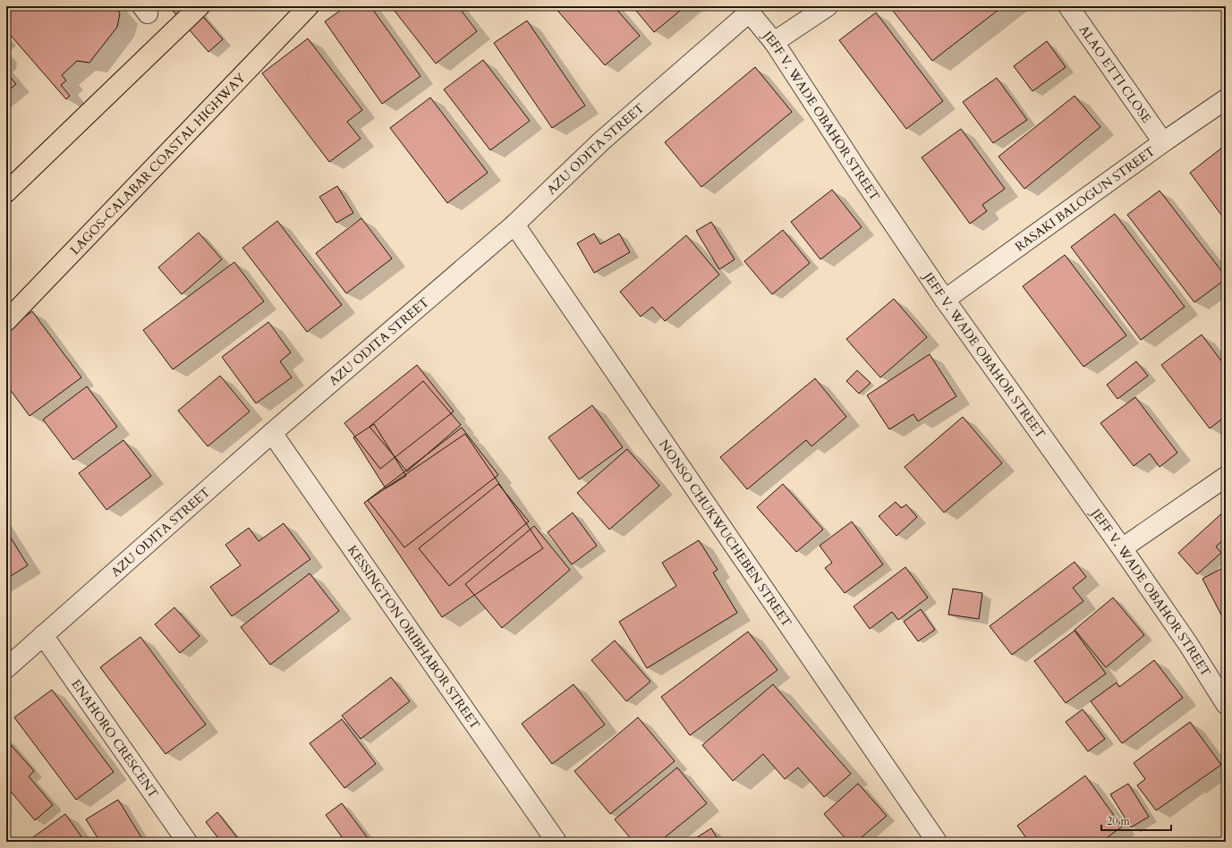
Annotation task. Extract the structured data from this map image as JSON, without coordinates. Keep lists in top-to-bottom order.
{
  "streets": {
    "highway": ["LAGOS-CALABAR COASTAL HIGHWAY"],
    "street": [
      "ALAO ETTI CLOSE",
      "JEFF V. WADE OBAHOR STREET",
      "AZU ODITA STREET",
      "RASAKI BALOGUN STREET",
      "NONSO CHUKWUCHEBEN STREET",
      "KESSINGTON ORIBHABOR STREET",
      "ENAHORO CRESCENT"
    ]
  },
  "crossings": [
    ["ALAO ETTI CLOSE", "RASAKI BALOGUN STREET"],
    ["JEFF V. WADE OBAHOR STREET", "AZU ODITA STREET"],
    ["JEFF V. WADE OBAHOR STREET", "RASAKI BALOGUN STREET"],
    ["AZU ODITA STREET", "NONSO CHUKWUCHEBEN STREET"],
    ["AZU ODITA STREET", "KESSINGTON ORIBHABOR STREET"],
    ["AZU ODITA STREET", "ENAHORO CRESCENT"]
  ],
  "scale_bar": "20 m"
}
